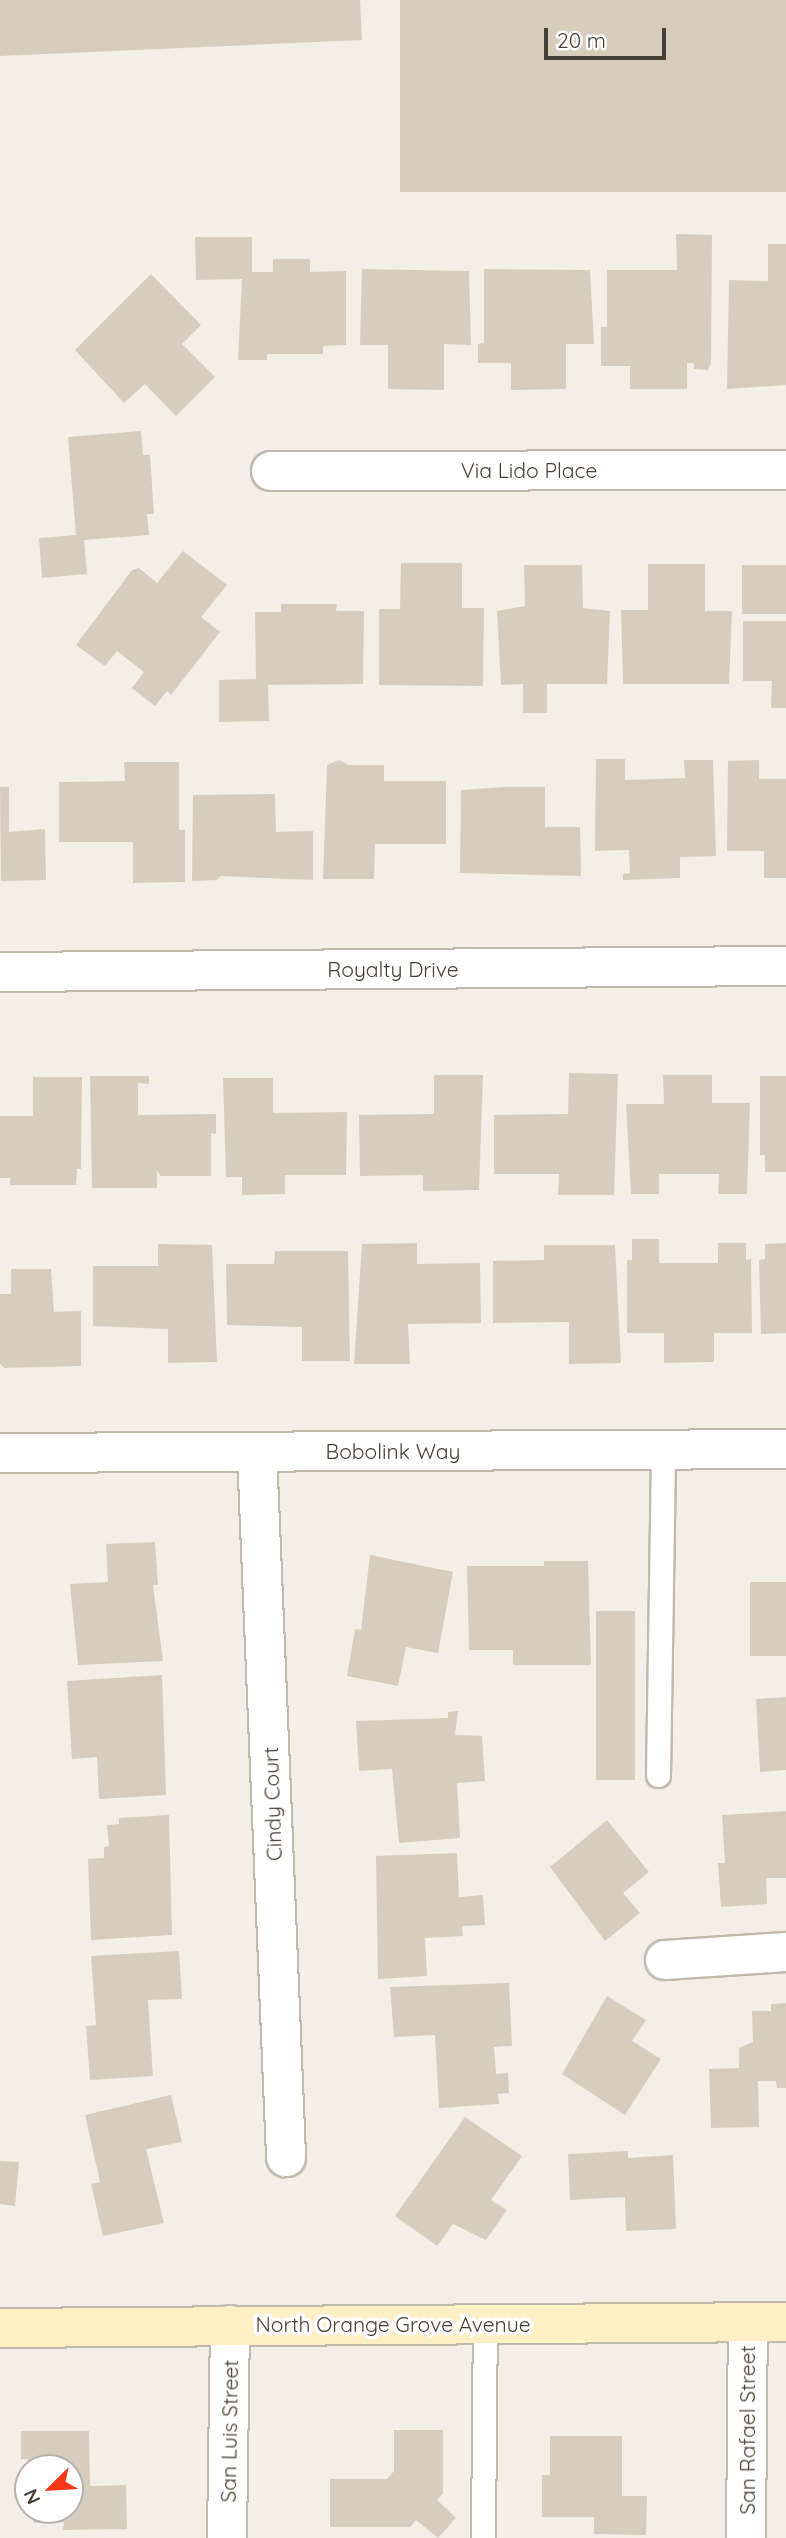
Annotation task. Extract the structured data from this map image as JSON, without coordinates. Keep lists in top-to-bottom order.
{
  "streets": {
    "main road": ["North Orange Grove Avenue"],
    "street": [
      "Via Lido Place",
      "Royalty Drive",
      "Bobolink Way",
      "Cindy Court",
      "San Rafael Street",
      "San Luis Street"
    ]
  },
  "crossings": [
    ["Bobolink Way", "Cindy Court"],
    ["North Orange Grove Avenue", "San Rafael Street"],
    ["North Orange Grove Avenue", "San Luis Street"]
  ],
  "scale_bar": "20 m",
  "north": "bottom left"
}
